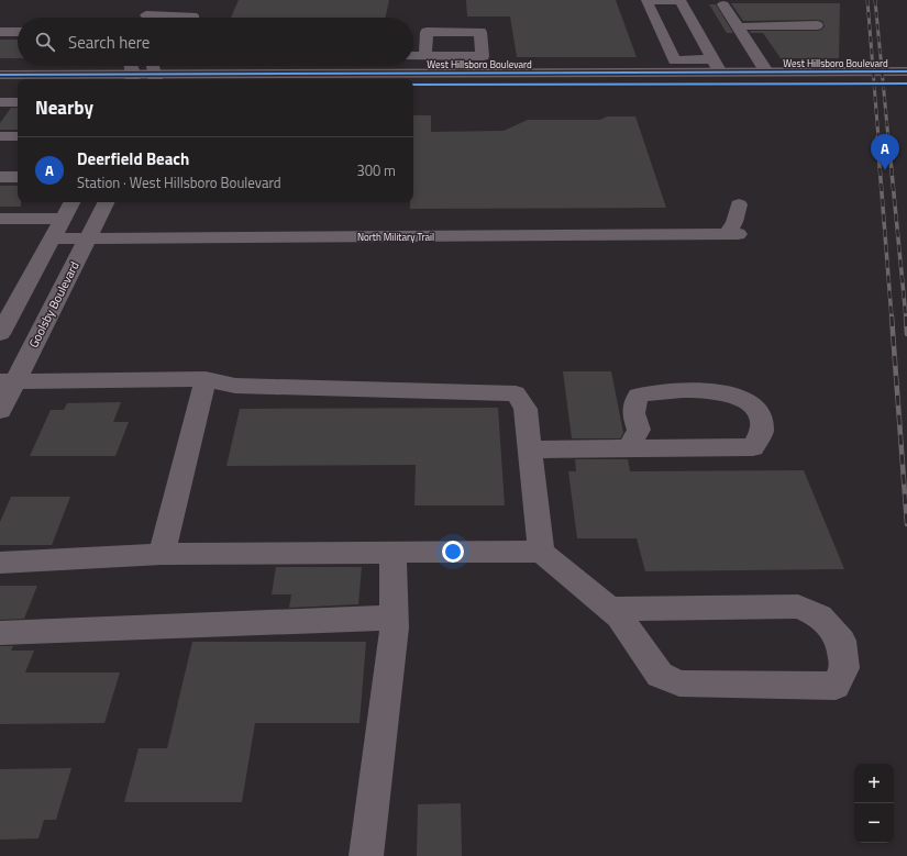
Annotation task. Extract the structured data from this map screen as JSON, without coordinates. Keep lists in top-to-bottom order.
{
  "streets": {
    "main road": ["West Hillsboro Boulevard"],
    "street": ["North Military Trail", "Goolsby Boulevard"]
  },
  "crossings": [
    ["North Military Trail", "Goolsby Boulevard"]
  ],
  "page": {
    "search": "Search here",
    "heading": "Nearby",
    "pins": "A",
    "list": [
      {
        "mark": "A",
        "name": "Deerfield Beach",
        "note": "Station · West Hillsboro Boulevard",
        "value": "300 m"
      }
    ],
    "map_buttons": ["+", "−"]
  }
}
